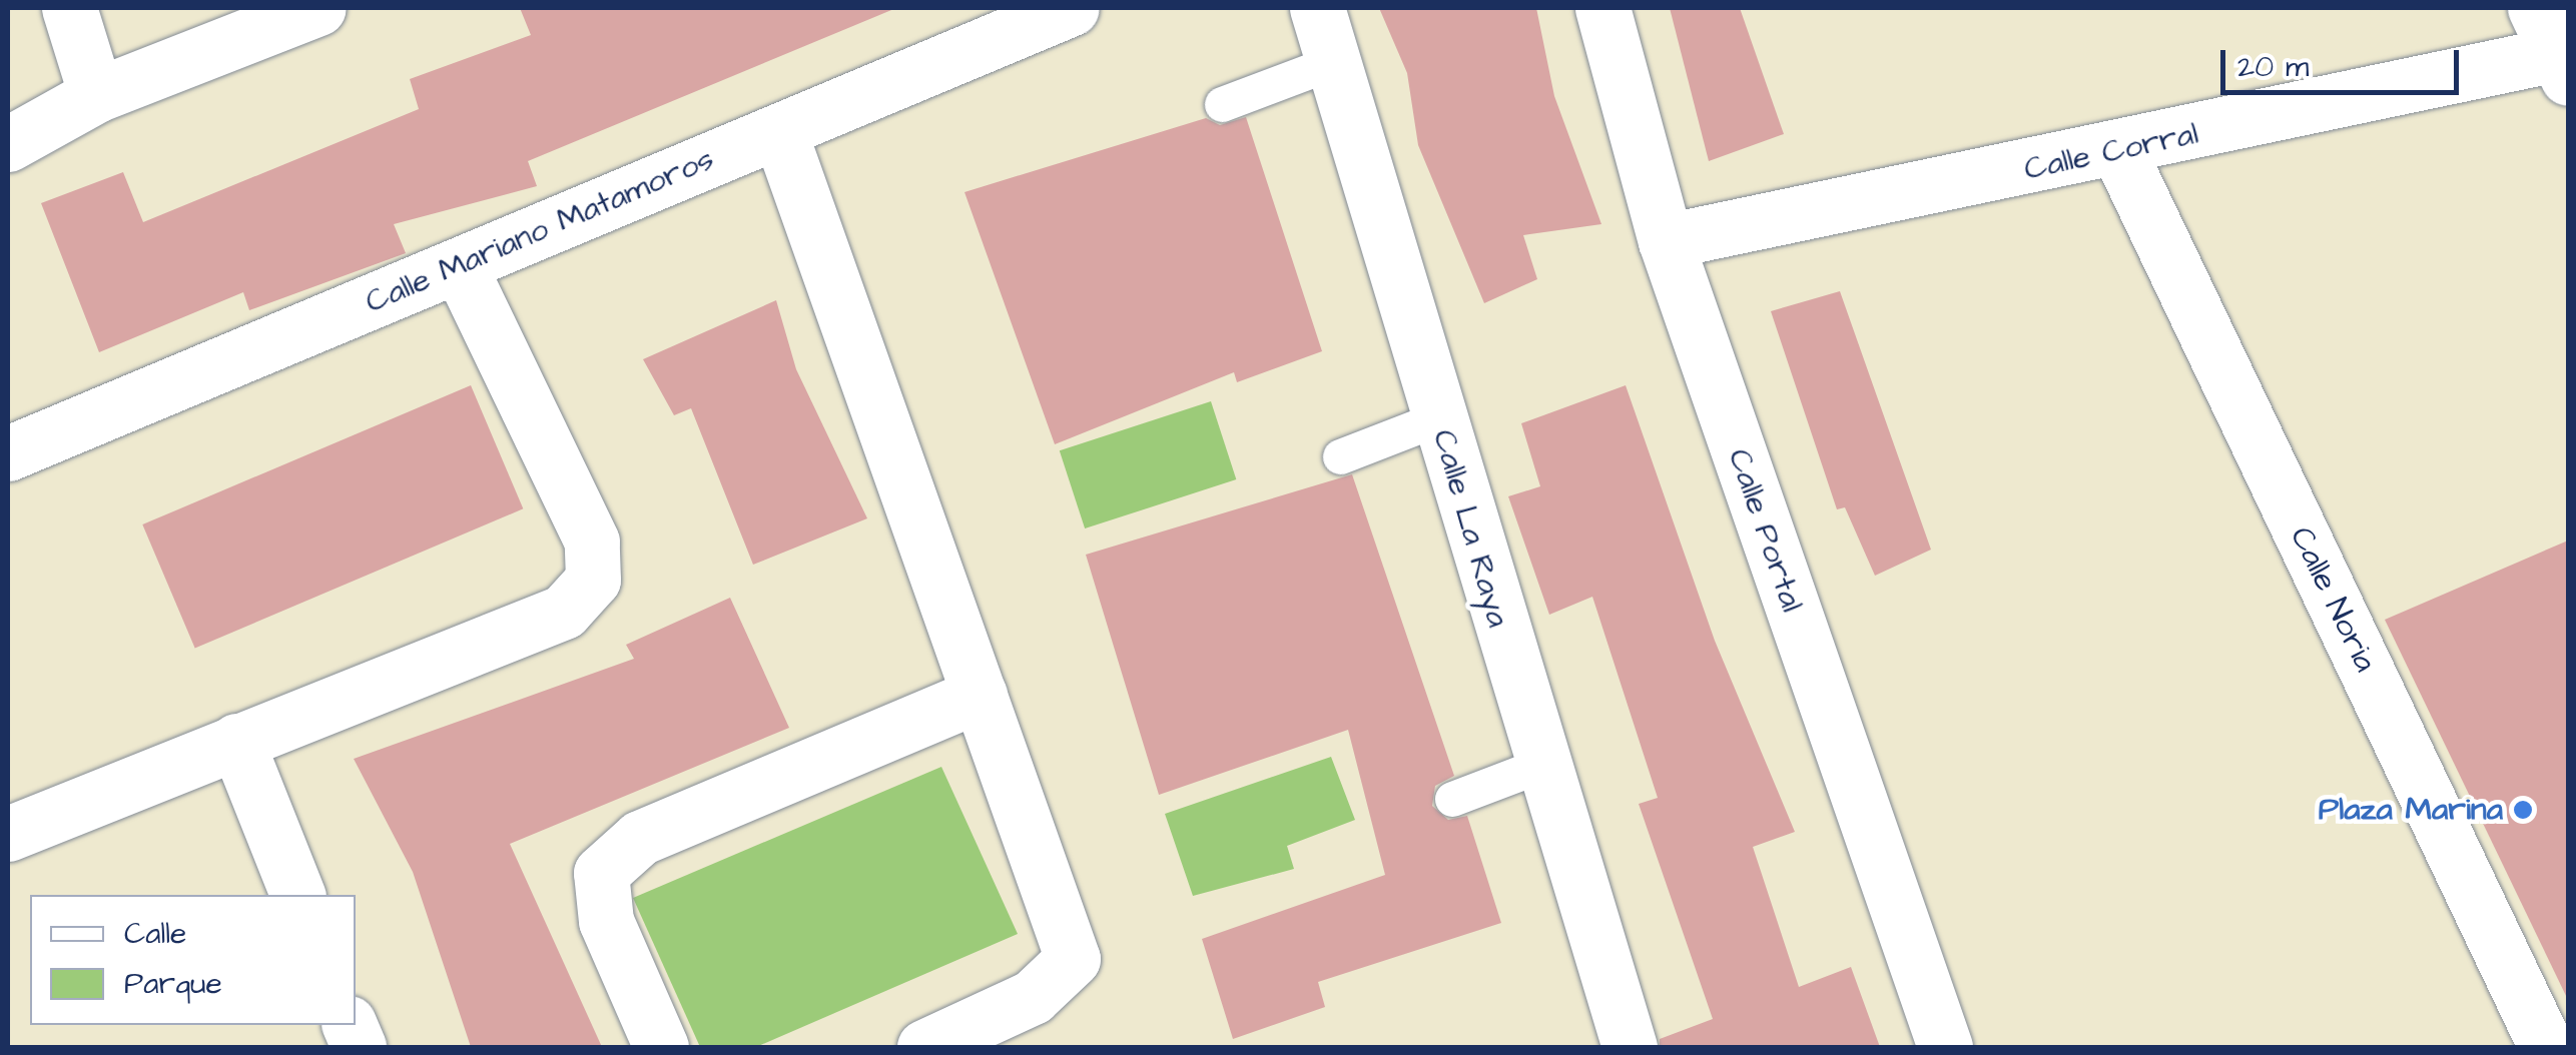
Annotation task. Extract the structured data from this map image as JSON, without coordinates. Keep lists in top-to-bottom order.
{
  "streets": {
    "street": [
      "Calle Corral",
      "Calle Mariano Matamoros",
      "Calle La Raya",
      "Calle Portal",
      "Calle Noria"
    ]
  },
  "crossings": [
    ["Calle Corral", "Calle Portal"],
    ["Calle Corral", "Calle Noria"]
  ],
  "places": ["Plaza Marina"],
  "legend": ["Calle", "Parque"],
  "scale_bar": "20 m"
}
